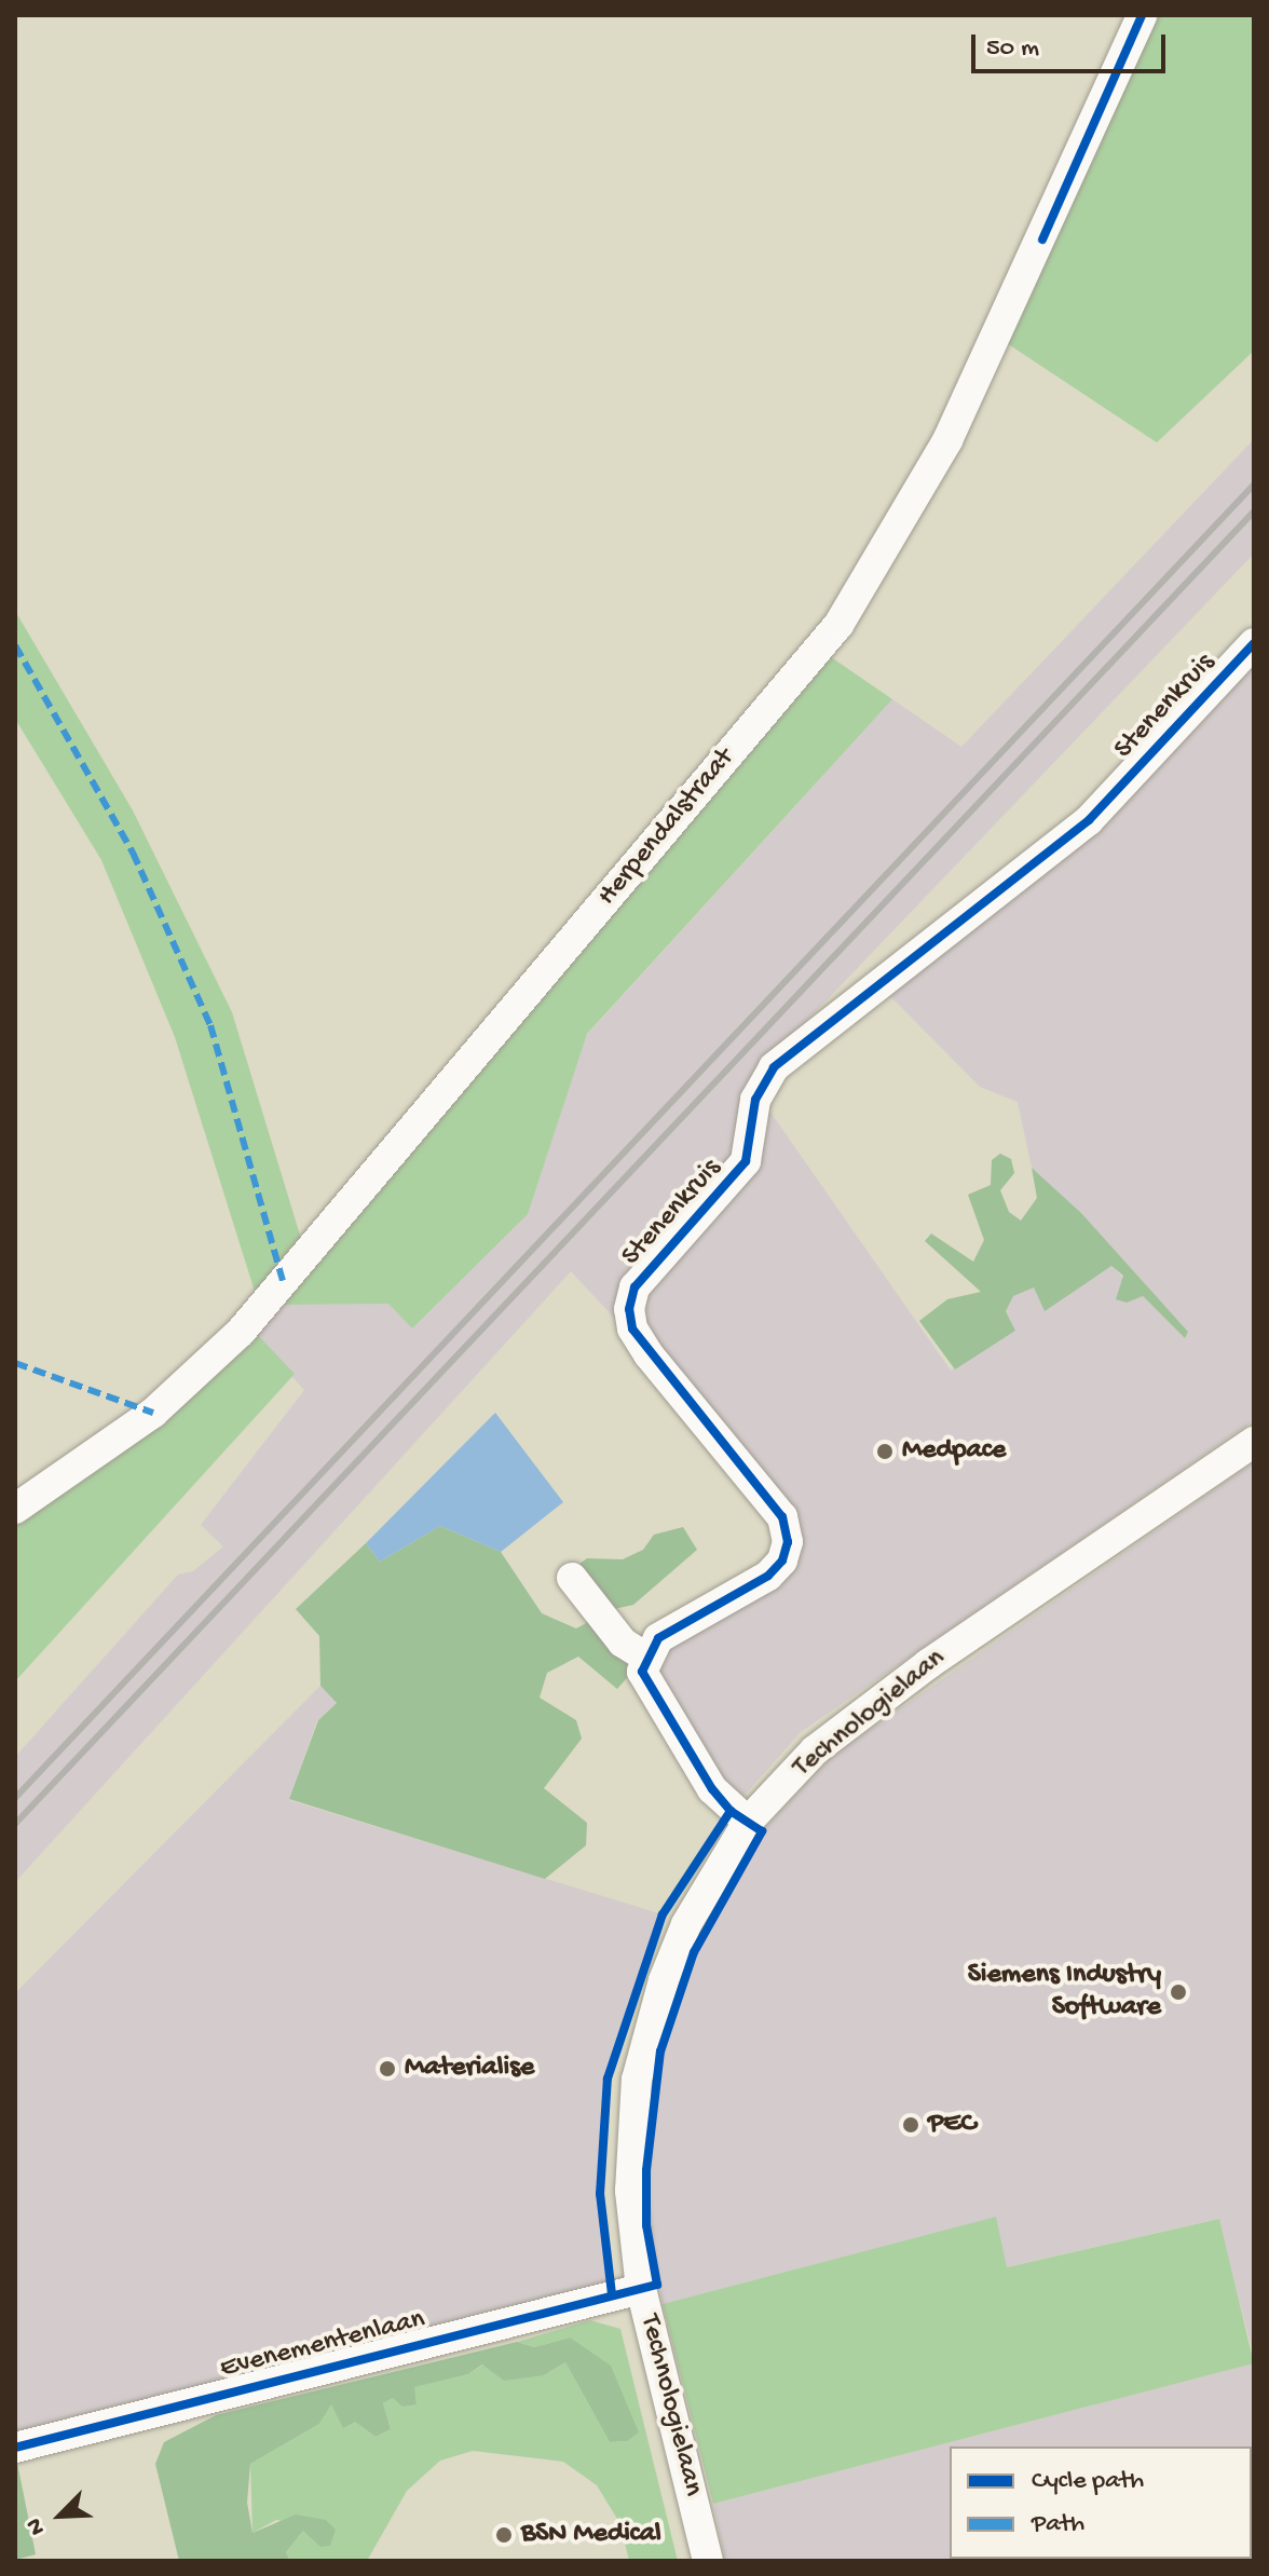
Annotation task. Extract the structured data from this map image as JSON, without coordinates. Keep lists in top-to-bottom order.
{
  "streets": {
    "street": [
      "Stenenkruis",
      "Herpendalstraat",
      "Technologielaan",
      "Evenementenlaan"
    ]
  },
  "crossings": [
    ["Technologielaan", "Evenementenlaan"]
  ],
  "places": [
    "Medpace",
    "Siemens Industry Software",
    "Materialise",
    "PEC",
    "BSN Medical"
  ],
  "legend": ["Cycle path", "Path"],
  "scale_bar": "50 m",
  "north": "bottom left"
}
